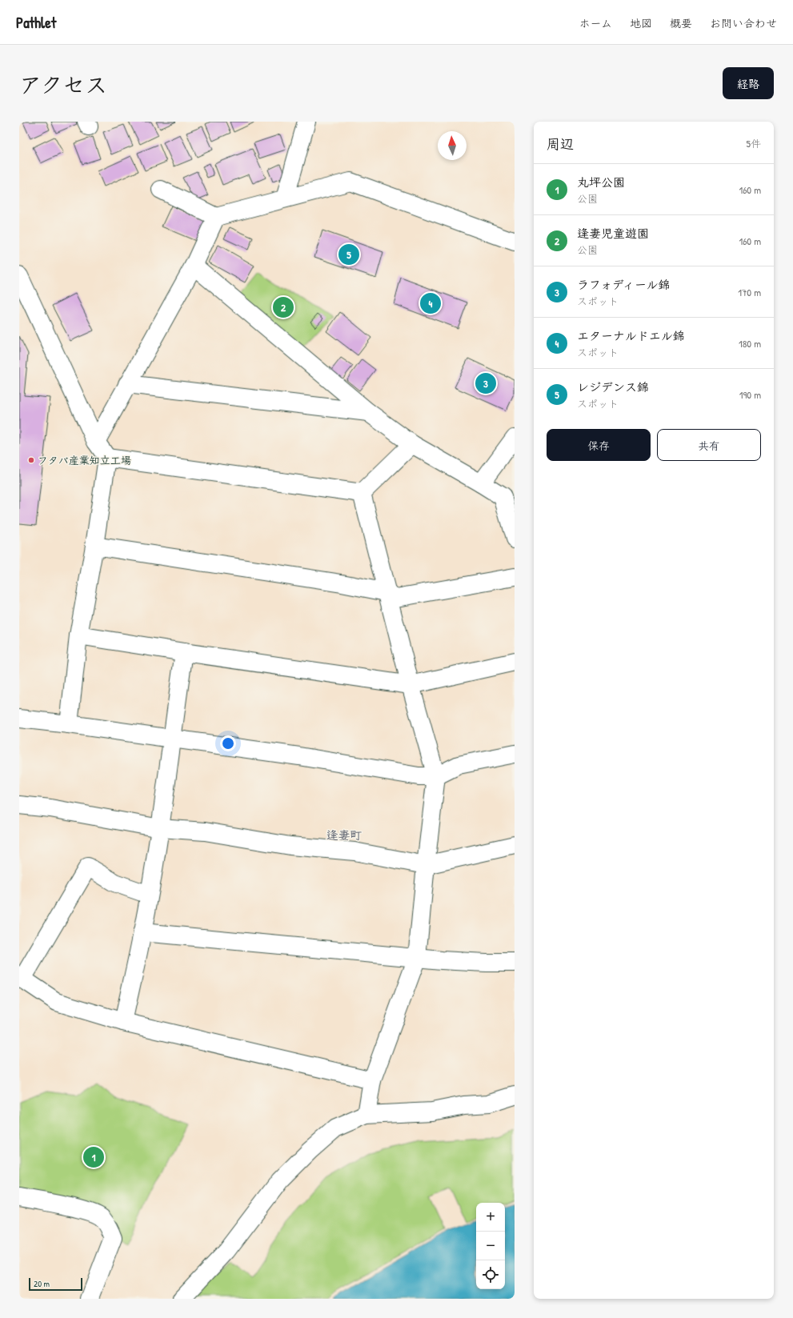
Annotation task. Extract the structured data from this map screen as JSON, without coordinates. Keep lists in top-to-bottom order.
{
  "districts": ["逢妻町"],
  "places": ["フタバ産業知立工場"],
  "scale_bar": "20 m",
  "north": "top",
  "page": {
    "header": "Pathlet",
    "nav": [
      "ホーム",
      "地図",
      "概要",
      "お問い合わせ"
    ],
    "title": "アクセス",
    "buttons": [
      "経路",
      ["保存", "共有"]
    ],
    "heading": ["周辺", "5件"],
    "list": [
      {
        "mark": "1",
        "name": "丸坪公園",
        "note": "公園",
        "value": "160 m"
      },
      {
        "mark": "2",
        "name": "逢妻児童遊園",
        "note": "公園",
        "value": "160 m"
      },
      {
        "mark": "3",
        "name": "ラフォディール錦",
        "note": "スポット",
        "value": "170 m"
      },
      {
        "mark": "4",
        "name": "エターナルドエル錦",
        "note": "スポット",
        "value": "180 m"
      },
      {
        "mark": "5",
        "name": "レジデンス錦",
        "note": "スポット",
        "value": "190 m"
      }
    ],
    "pins": [
      "5",
      "4",
      "2",
      "3",
      "1"
    ],
    "map_buttons": ["+", "−"],
    "scale": "20 m"
  }
}
